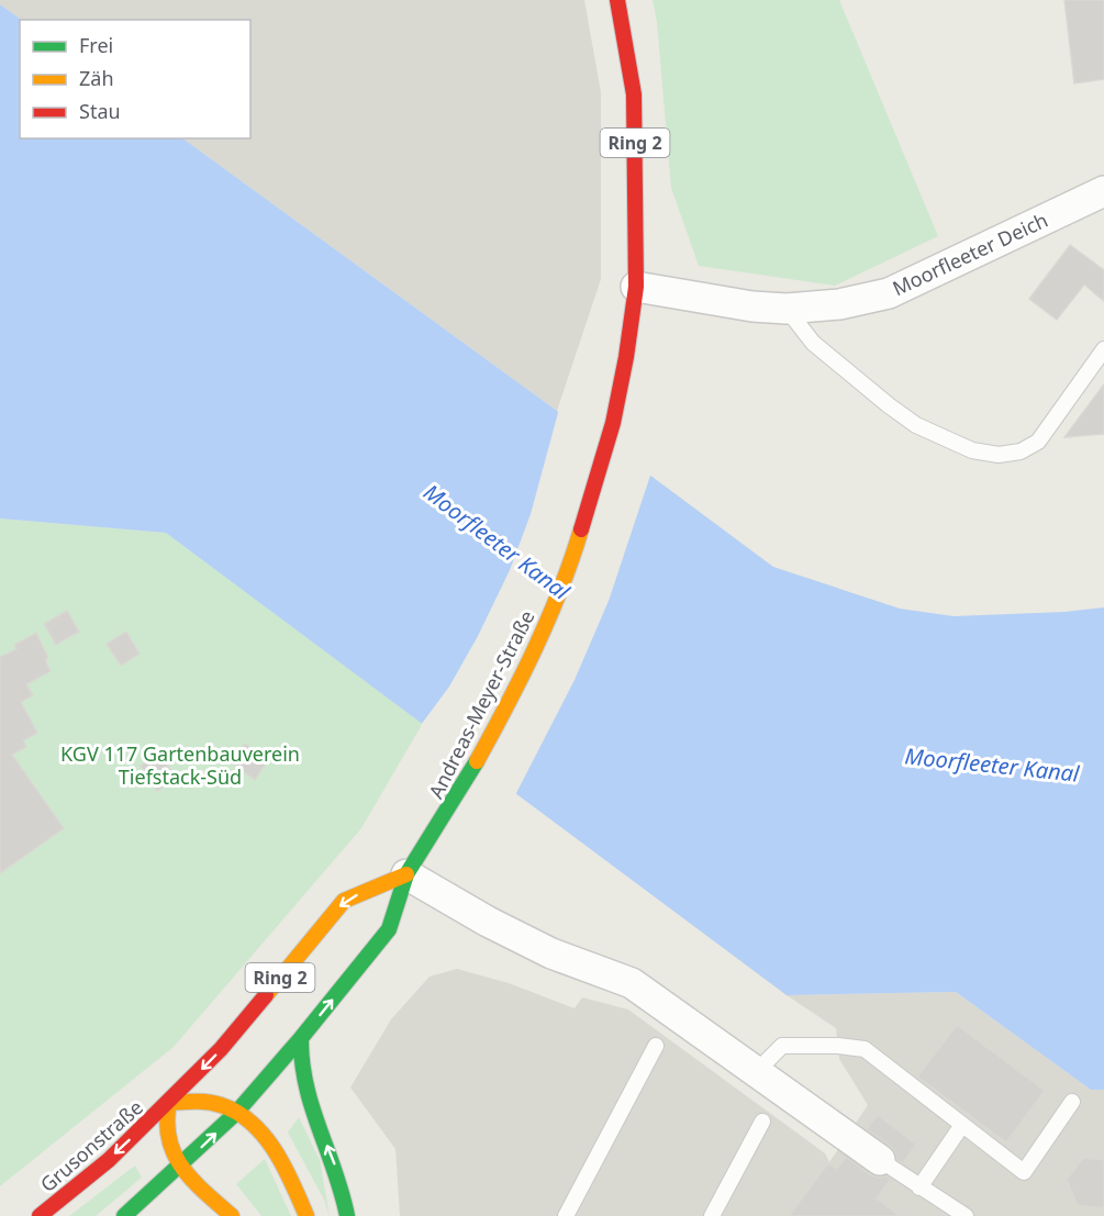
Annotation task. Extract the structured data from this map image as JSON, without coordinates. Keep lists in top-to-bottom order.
{
  "streets": {
    "main road": ["Ring 2", "Andreas-Meyer-Straße", "Grusonstraße"],
    "street": ["Moorfleeter Deich"]
  },
  "crossings": [
    ["Ring 2", "Andreas-Meyer-Straße"],
    ["Ring 2", "Grusonstraße"],
    ["Moorfleeter Deich", "Andreas-Meyer-Straße"]
  ],
  "water": ["Moorfleeter Kanal"],
  "parks": ["KGV 117 Gartenbauverein Tiefstack-Süd"],
  "legend": ["Frei", "Zäh", "Stau"]
}
